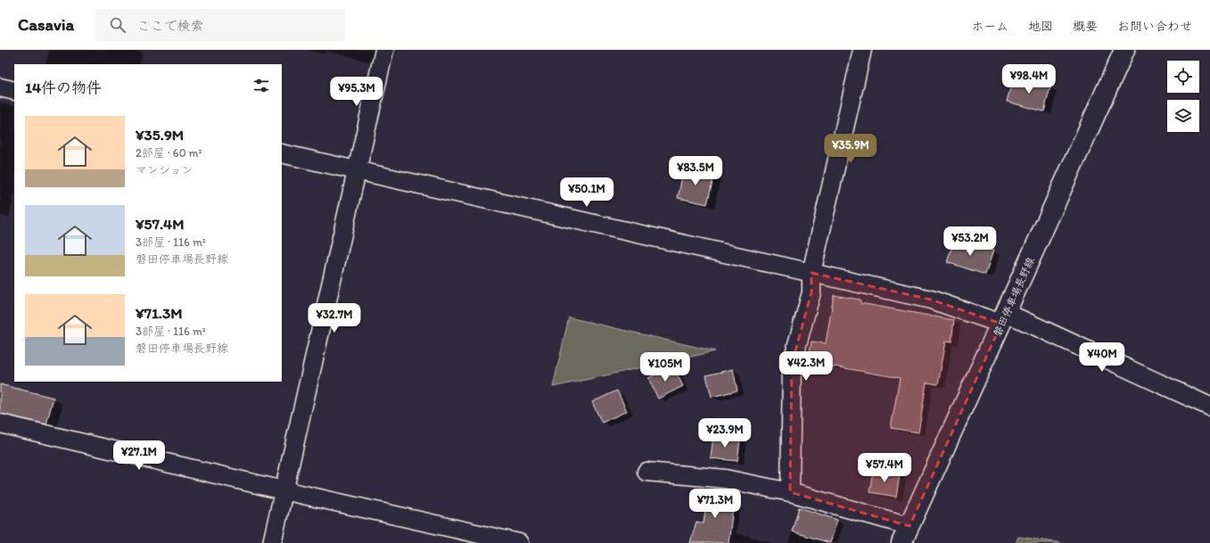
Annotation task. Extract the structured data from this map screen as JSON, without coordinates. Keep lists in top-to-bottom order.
{
  "streets": {
    "main road": ["磐田停車場長野線"]
  },
  "page": {
    "header": "Casavia",
    "search": "ここで検索",
    "nav": [
      "ホーム",
      "地図",
      "概要",
      "お問い合わせ"
    ],
    "price": [
      "¥98.4M",
      "¥95.3M",
      "¥35.9M",
      "¥83.5M",
      "¥50.1M",
      "¥53.2M",
      "¥32.7M",
      "¥40M",
      "¥42.3M",
      "¥105M",
      "¥23.9M",
      "¥27.1M",
      "¥57.4M",
      "¥71.3M"
    ],
    "heading": "14件の物件",
    "list": [
      {
        "name": "¥35.9M",
        "note": "2部屋 · 60 m² · マンション"
      },
      {
        "name": "¥57.4M",
        "note": "3部屋 · 116 m² · 磐田停車場長野線"
      },
      {
        "name": "¥71.3M",
        "note": "3部屋 · 116 m² · 磐田停車場長野線"
      }
    ]
  }
}
